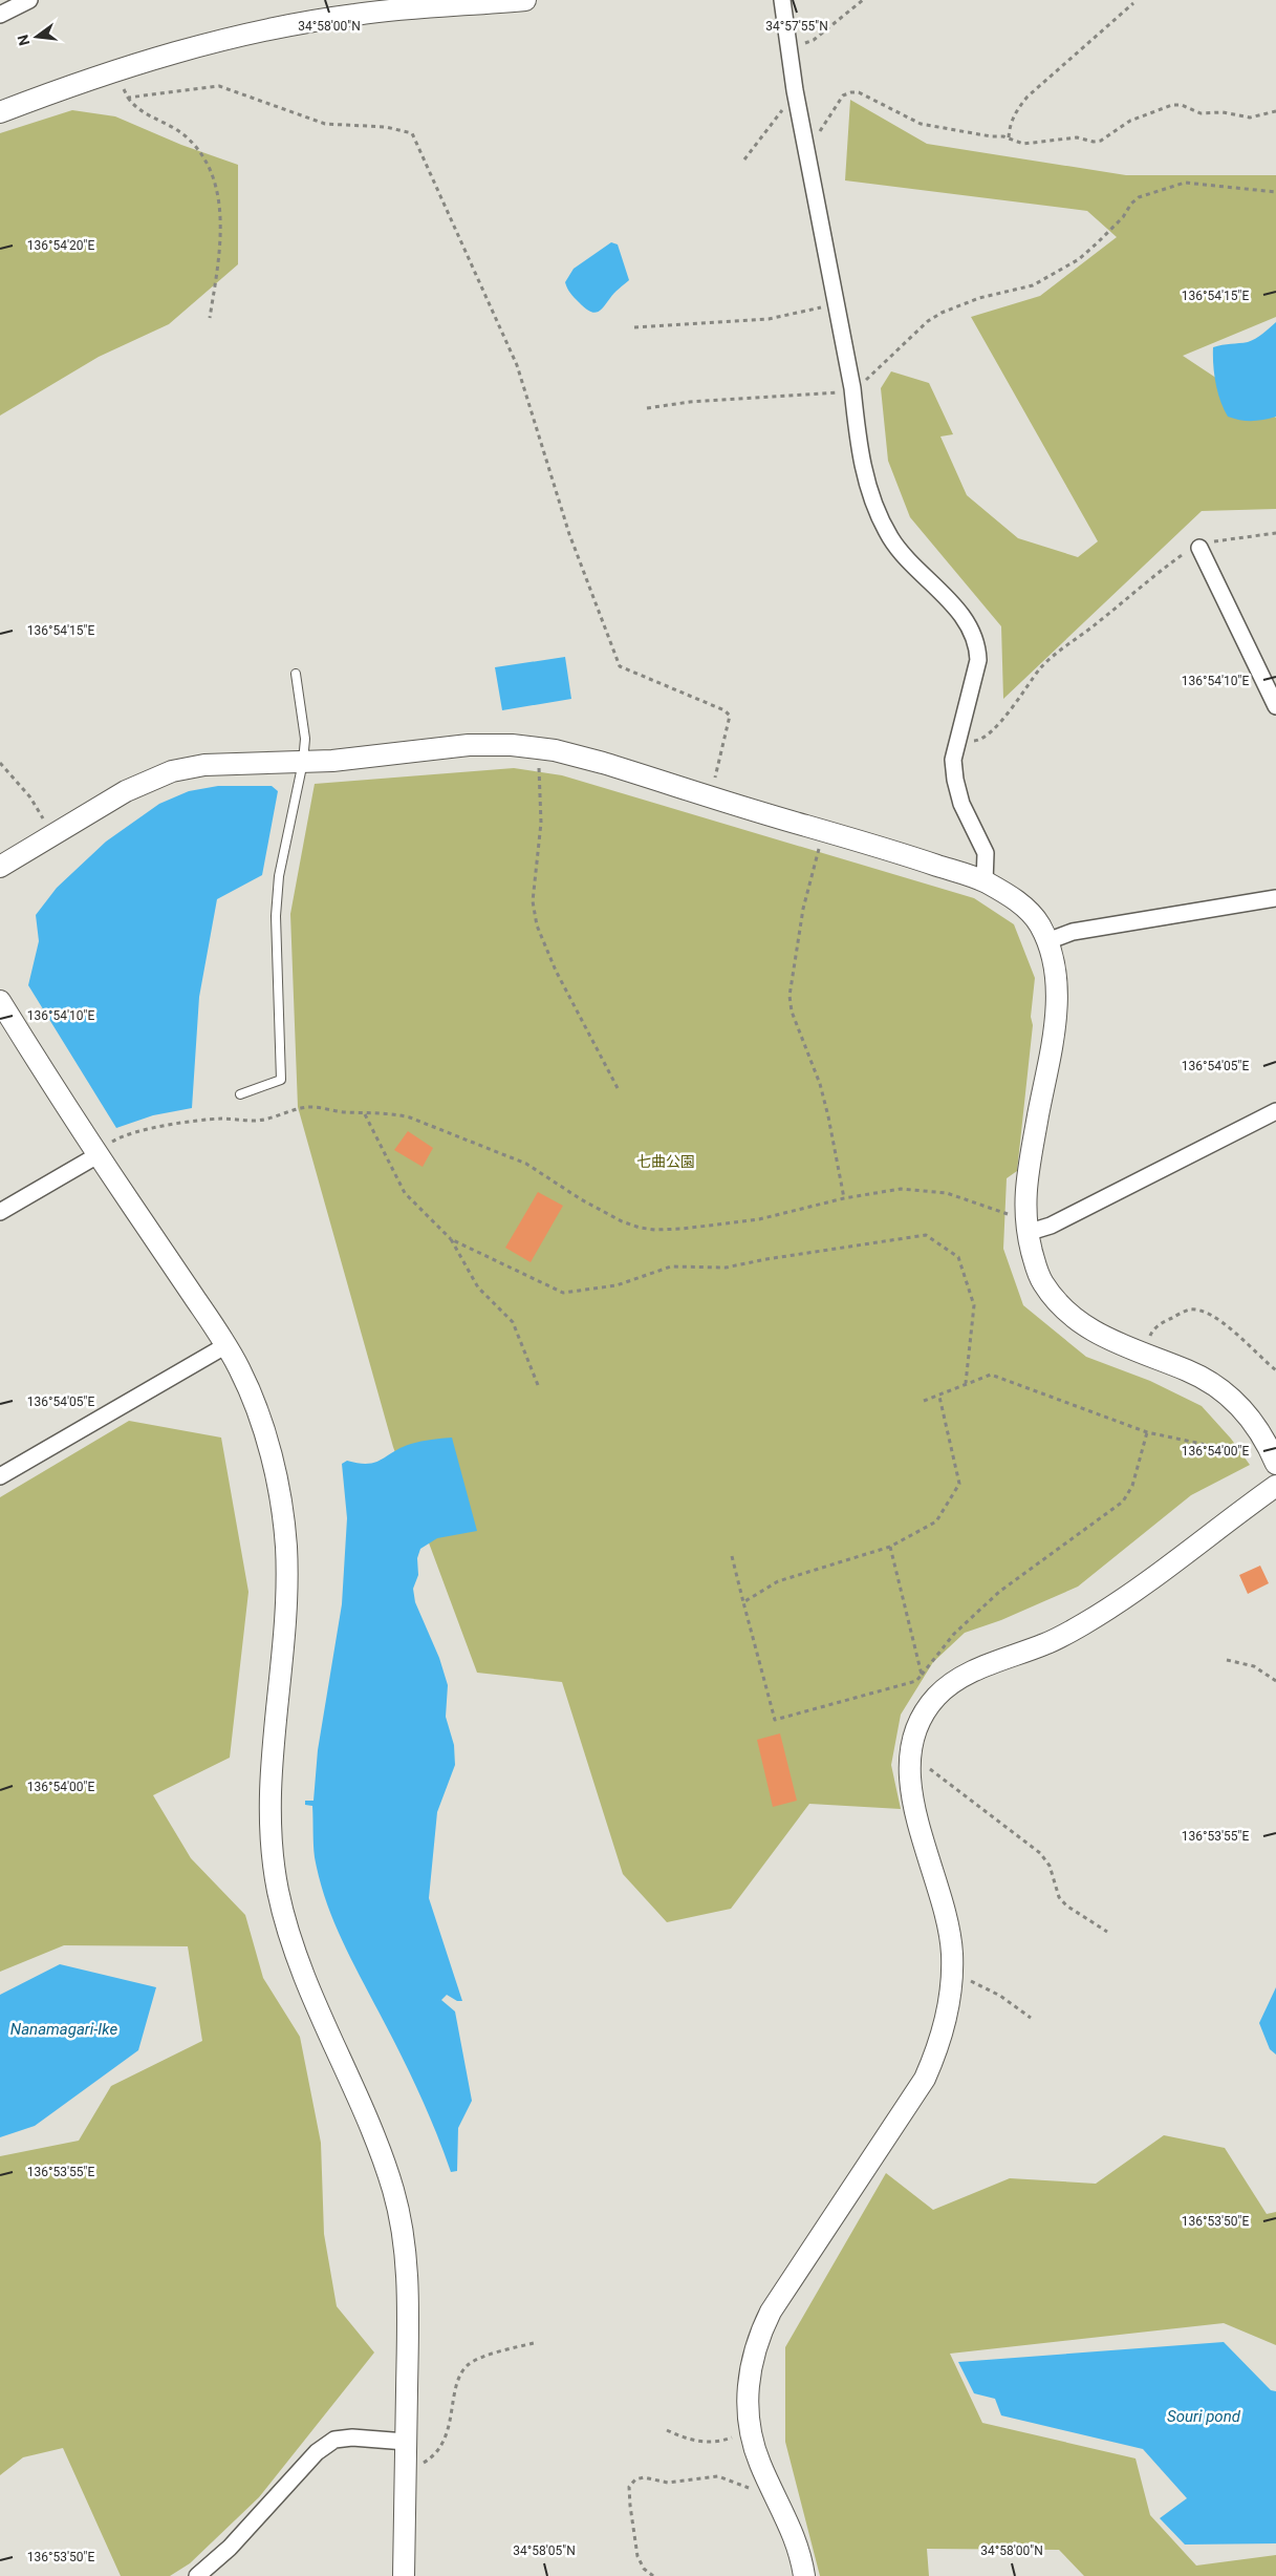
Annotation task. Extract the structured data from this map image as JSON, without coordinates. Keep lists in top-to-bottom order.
{
  "water": ["Nanamagari-Ike", "Souri pond"],
  "parks": ["七曲公園"],
  "north": "left",
  "coordinates": [
    "34°58'00\"N",
    "34°57'55\"N",
    "136°54'20\"E",
    "136°54'15\"E",
    "136°54'10\"E",
    "136°54'05\"E",
    "136°54'00\"E",
    "136°53'55\"E",
    "136°53'50\"E",
    "34°58'05\"N"
  ]
}
